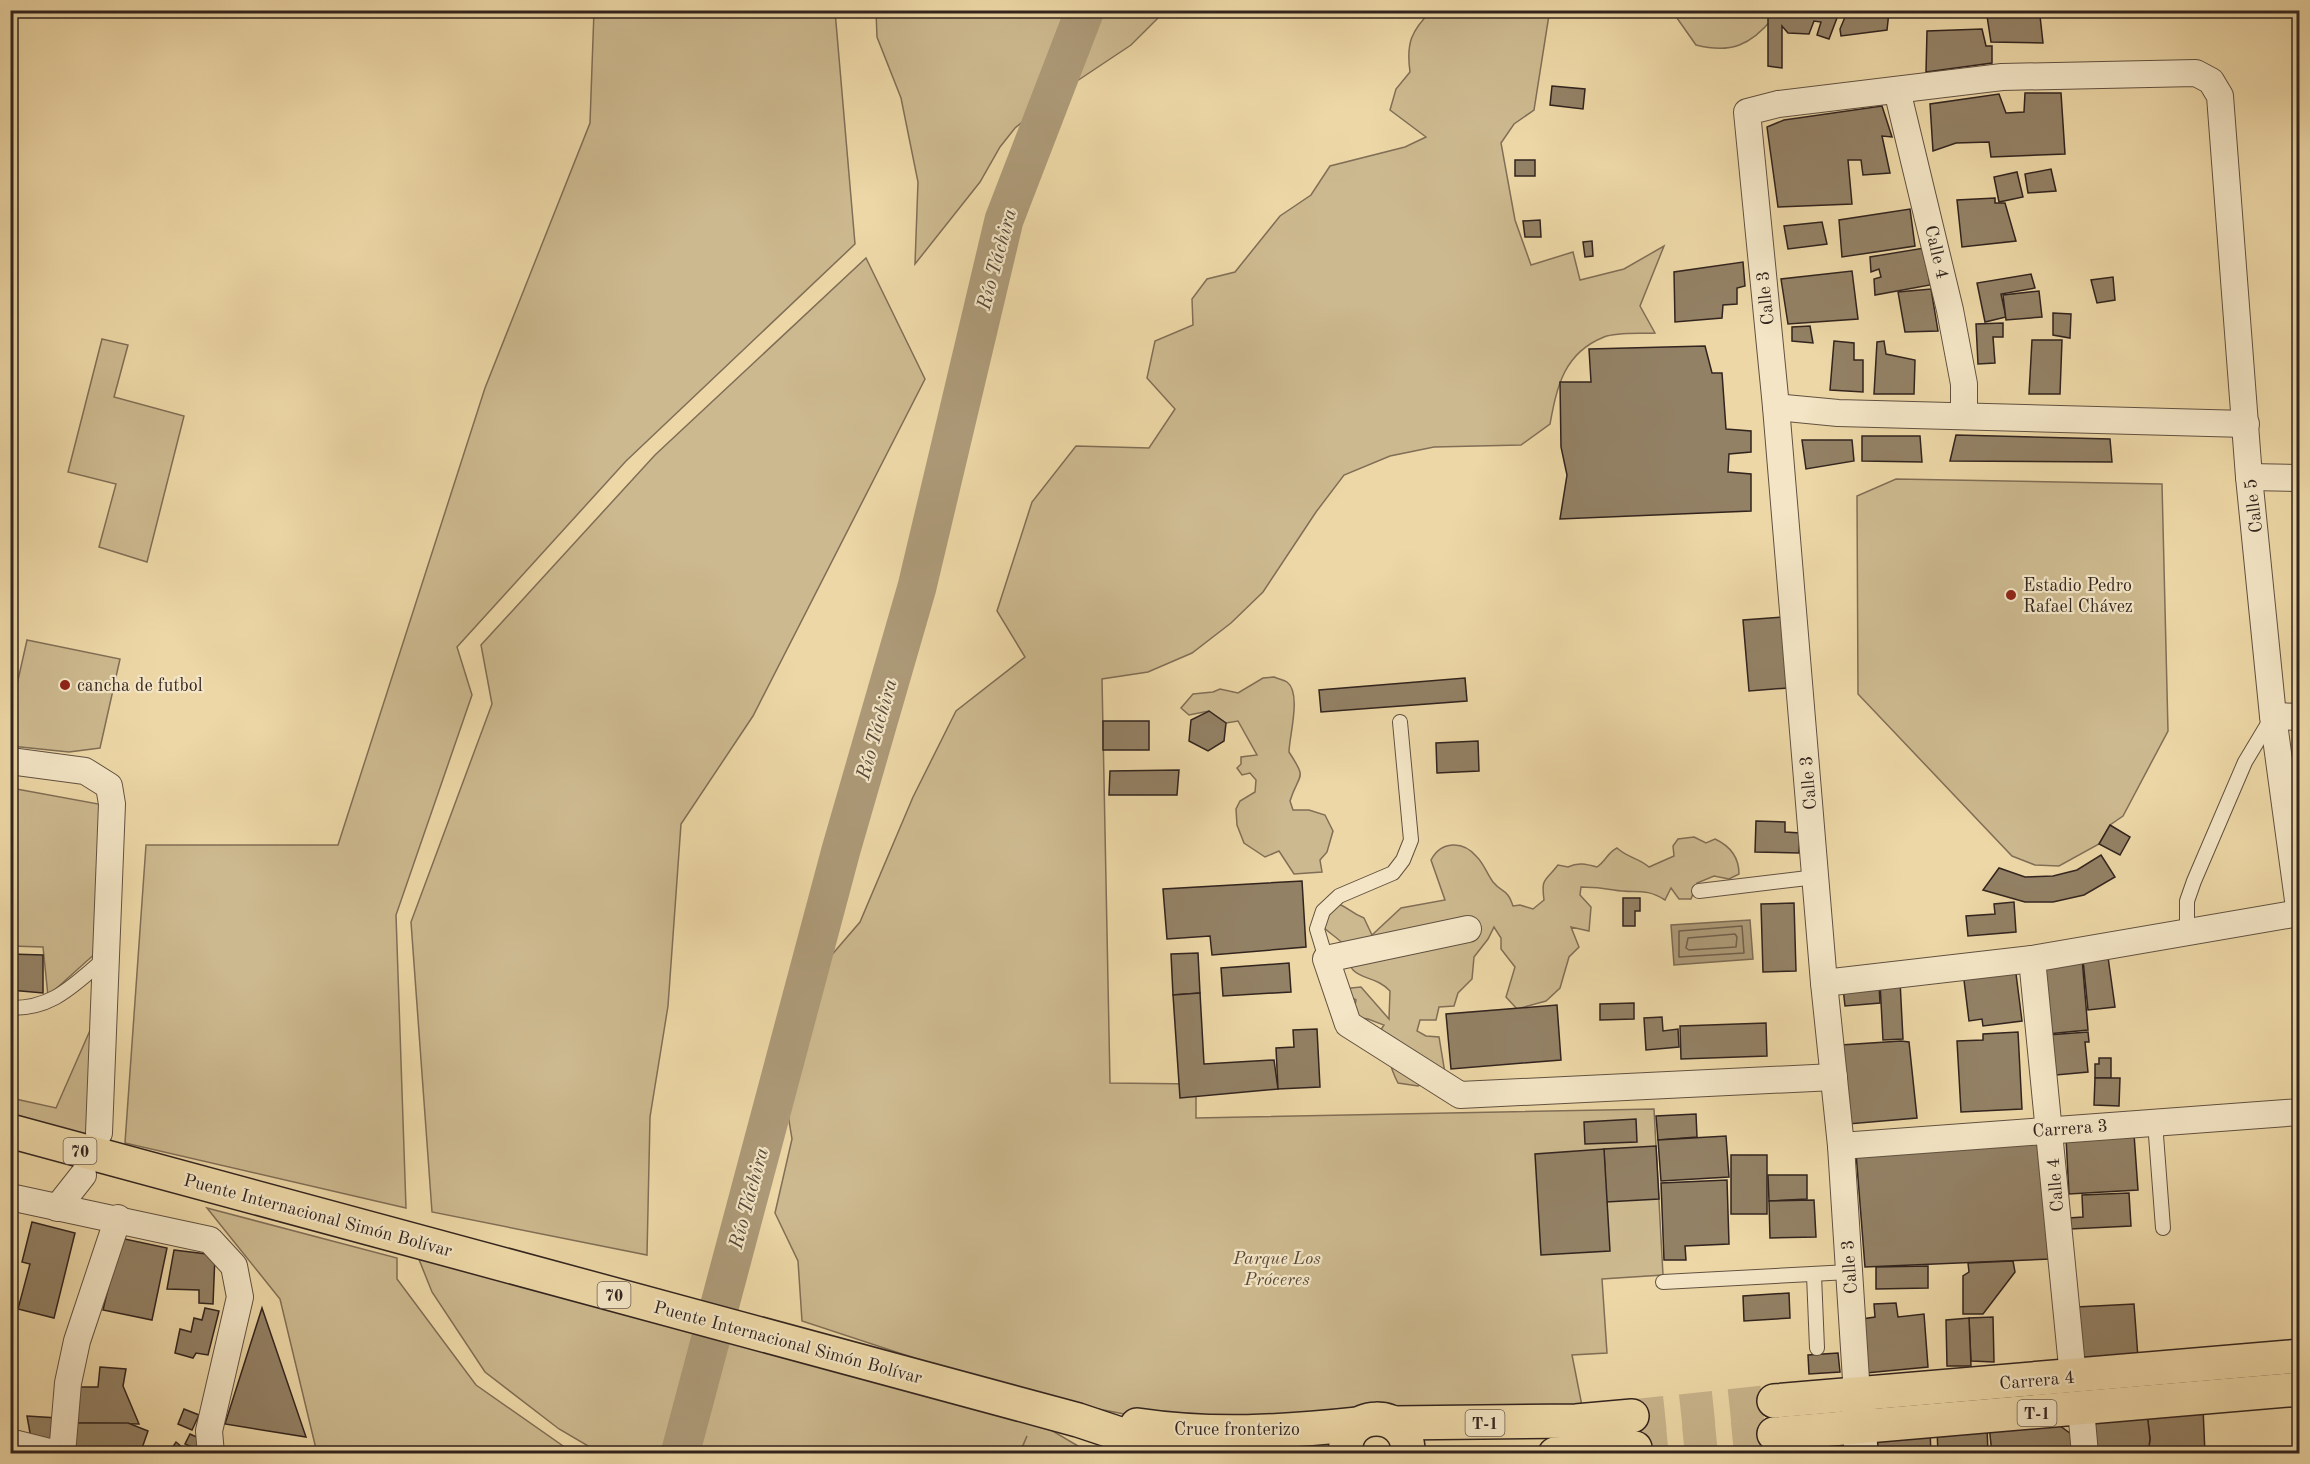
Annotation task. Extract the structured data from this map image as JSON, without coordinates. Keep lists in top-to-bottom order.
{
  "streets": {
    "highway": [
      "70",
      "Puente Internacional Simón Bolívar",
      "Carrera 4",
      "T-1",
      "Cruce fronterizo"
    ],
    "street": [
      "Calle 4",
      "Calle 3",
      "Calle 5",
      "Carrera 3"
    ]
  },
  "crossings": [
    ["Calle 4", "Calle 3"],
    ["Calle 4", "Calle 5"],
    ["Calle 4", "Carrera 3"],
    ["Calle 4", "Carrera 4"],
    ["Calle 3", "Calle 5"],
    ["Calle 3", "Carrera 3"],
    ["Calle 3", "Carrera 4"],
    ["Puente Internacional Simón Bolívar", "Cruce fronterizo"]
  ],
  "water": ["Río Táchira"],
  "parks": ["Parque Los Próceres"],
  "places": ["Estadio Pedro Rafael Chávez", "cancha de futbol"]
}
